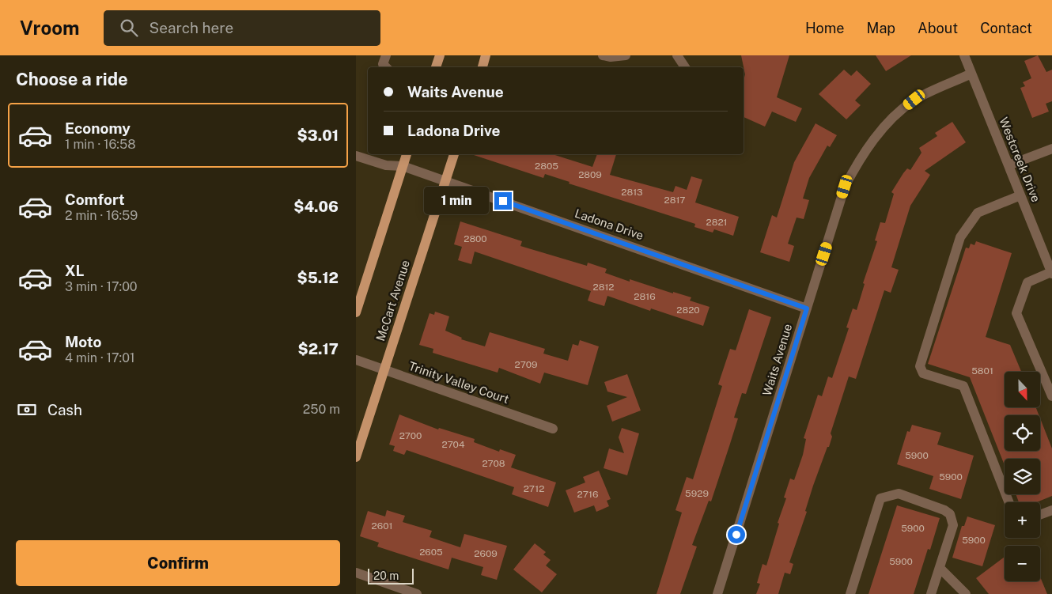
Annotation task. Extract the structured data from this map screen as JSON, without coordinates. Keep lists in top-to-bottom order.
{
  "streets": {
    "main road": ["McCart Avenue"],
    "street": [
      "Westcreek Drive",
      "Ladona Drive",
      "Waits Avenue",
      "Trinity Valley Court"
    ]
  },
  "crossings": [
    ["Westcreek Drive", "Waits Avenue"],
    ["Ladona Drive", "McCart Avenue"],
    ["Ladona Drive", "Waits Avenue"],
    ["McCart Avenue", "Trinity Valley Court"]
  ],
  "house_numbers": [
    "2805",
    "2809",
    "2813",
    "2817",
    "2821",
    "2800",
    "2812",
    "2816",
    "2820",
    "2709",
    "5801",
    "2700",
    "2704",
    "5900",
    "2708",
    "5900",
    "2712",
    "5929",
    "2716",
    "2601",
    "5900",
    "5900",
    "2605",
    "2609",
    "5900"
  ],
  "scale_bar": "20 m",
  "north": "bottom",
  "page": {
    "header": "Vroom",
    "search": "Search here",
    "nav": [
      "Home",
      "Map",
      "About",
      "Contact"
    ],
    "heading": "Choose a ride",
    "banner": ["Waits Avenue", "Ladona Drive"],
    "list": [
      {
        "name": "Economy",
        "note": "1 min · 16:58",
        "value": "$3.01"
      },
      {
        "name": "Comfort",
        "note": "2 min · 16:59",
        "value": "$4.06"
      },
      {
        "name": "XL",
        "note": "3 min · 17:00",
        "value": "$5.12"
      },
      {
        "name": "Moto",
        "note": "4 min · 17:01",
        "value": "$2.17"
      }
    ],
    "bubble": "1 min",
    "map_buttons": ["+", "−"],
    "pay": ["Cash", "250 m"],
    "buttons": "Confirm",
    "scale": "20 m"
  }
}
